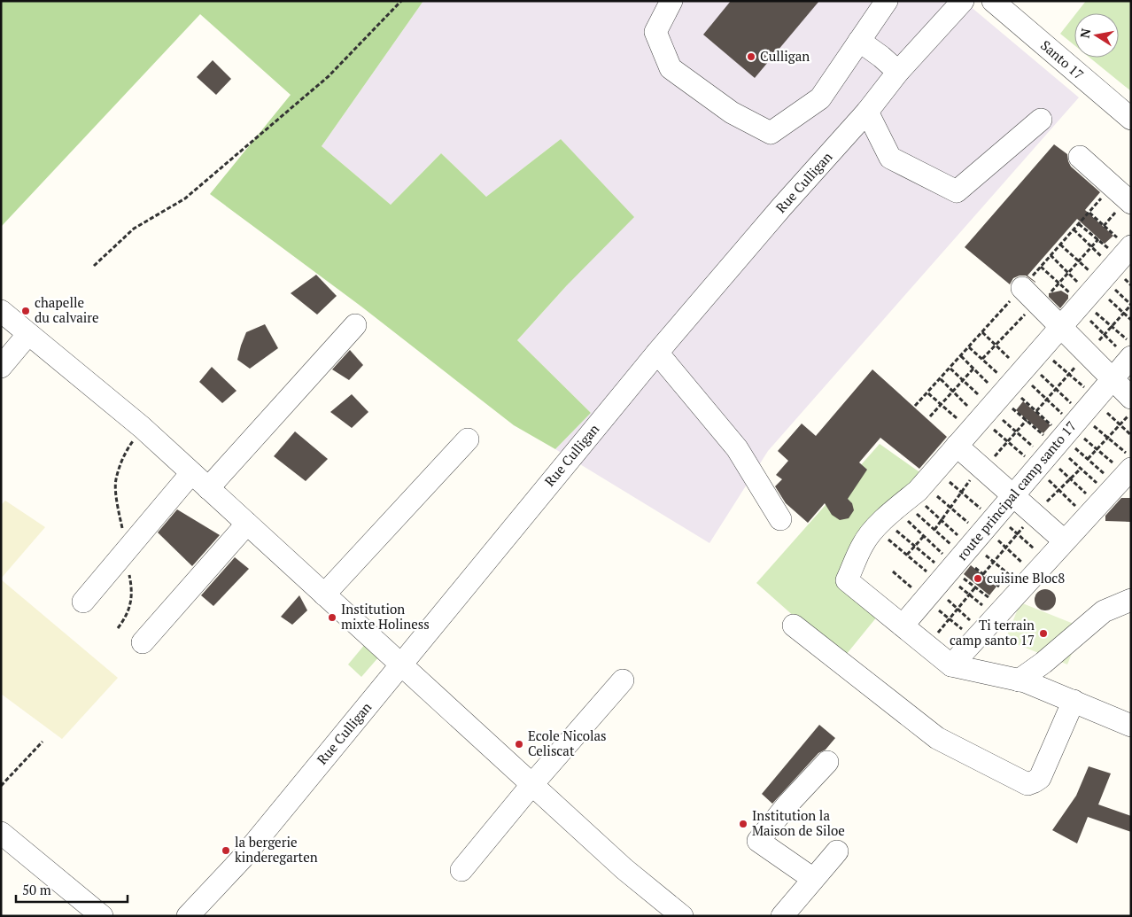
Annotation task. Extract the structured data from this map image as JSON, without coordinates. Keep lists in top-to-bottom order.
{
  "streets": {
    "street": ["Santo 17", "Rue Culligan", "route principal camp santo 17"]
  },
  "places": [
    "Culligan",
    "chapelle du calvaire",
    "cuisine Bloc8",
    "Institution mixte Holiness",
    "Ti terrain camp santo 17",
    "Ecole Nicolas Celiscat",
    "Institution la Maison de Siloe",
    "la bergerie kinderegarten"
  ],
  "scale_bar": "50 m",
  "north": "left"
}
